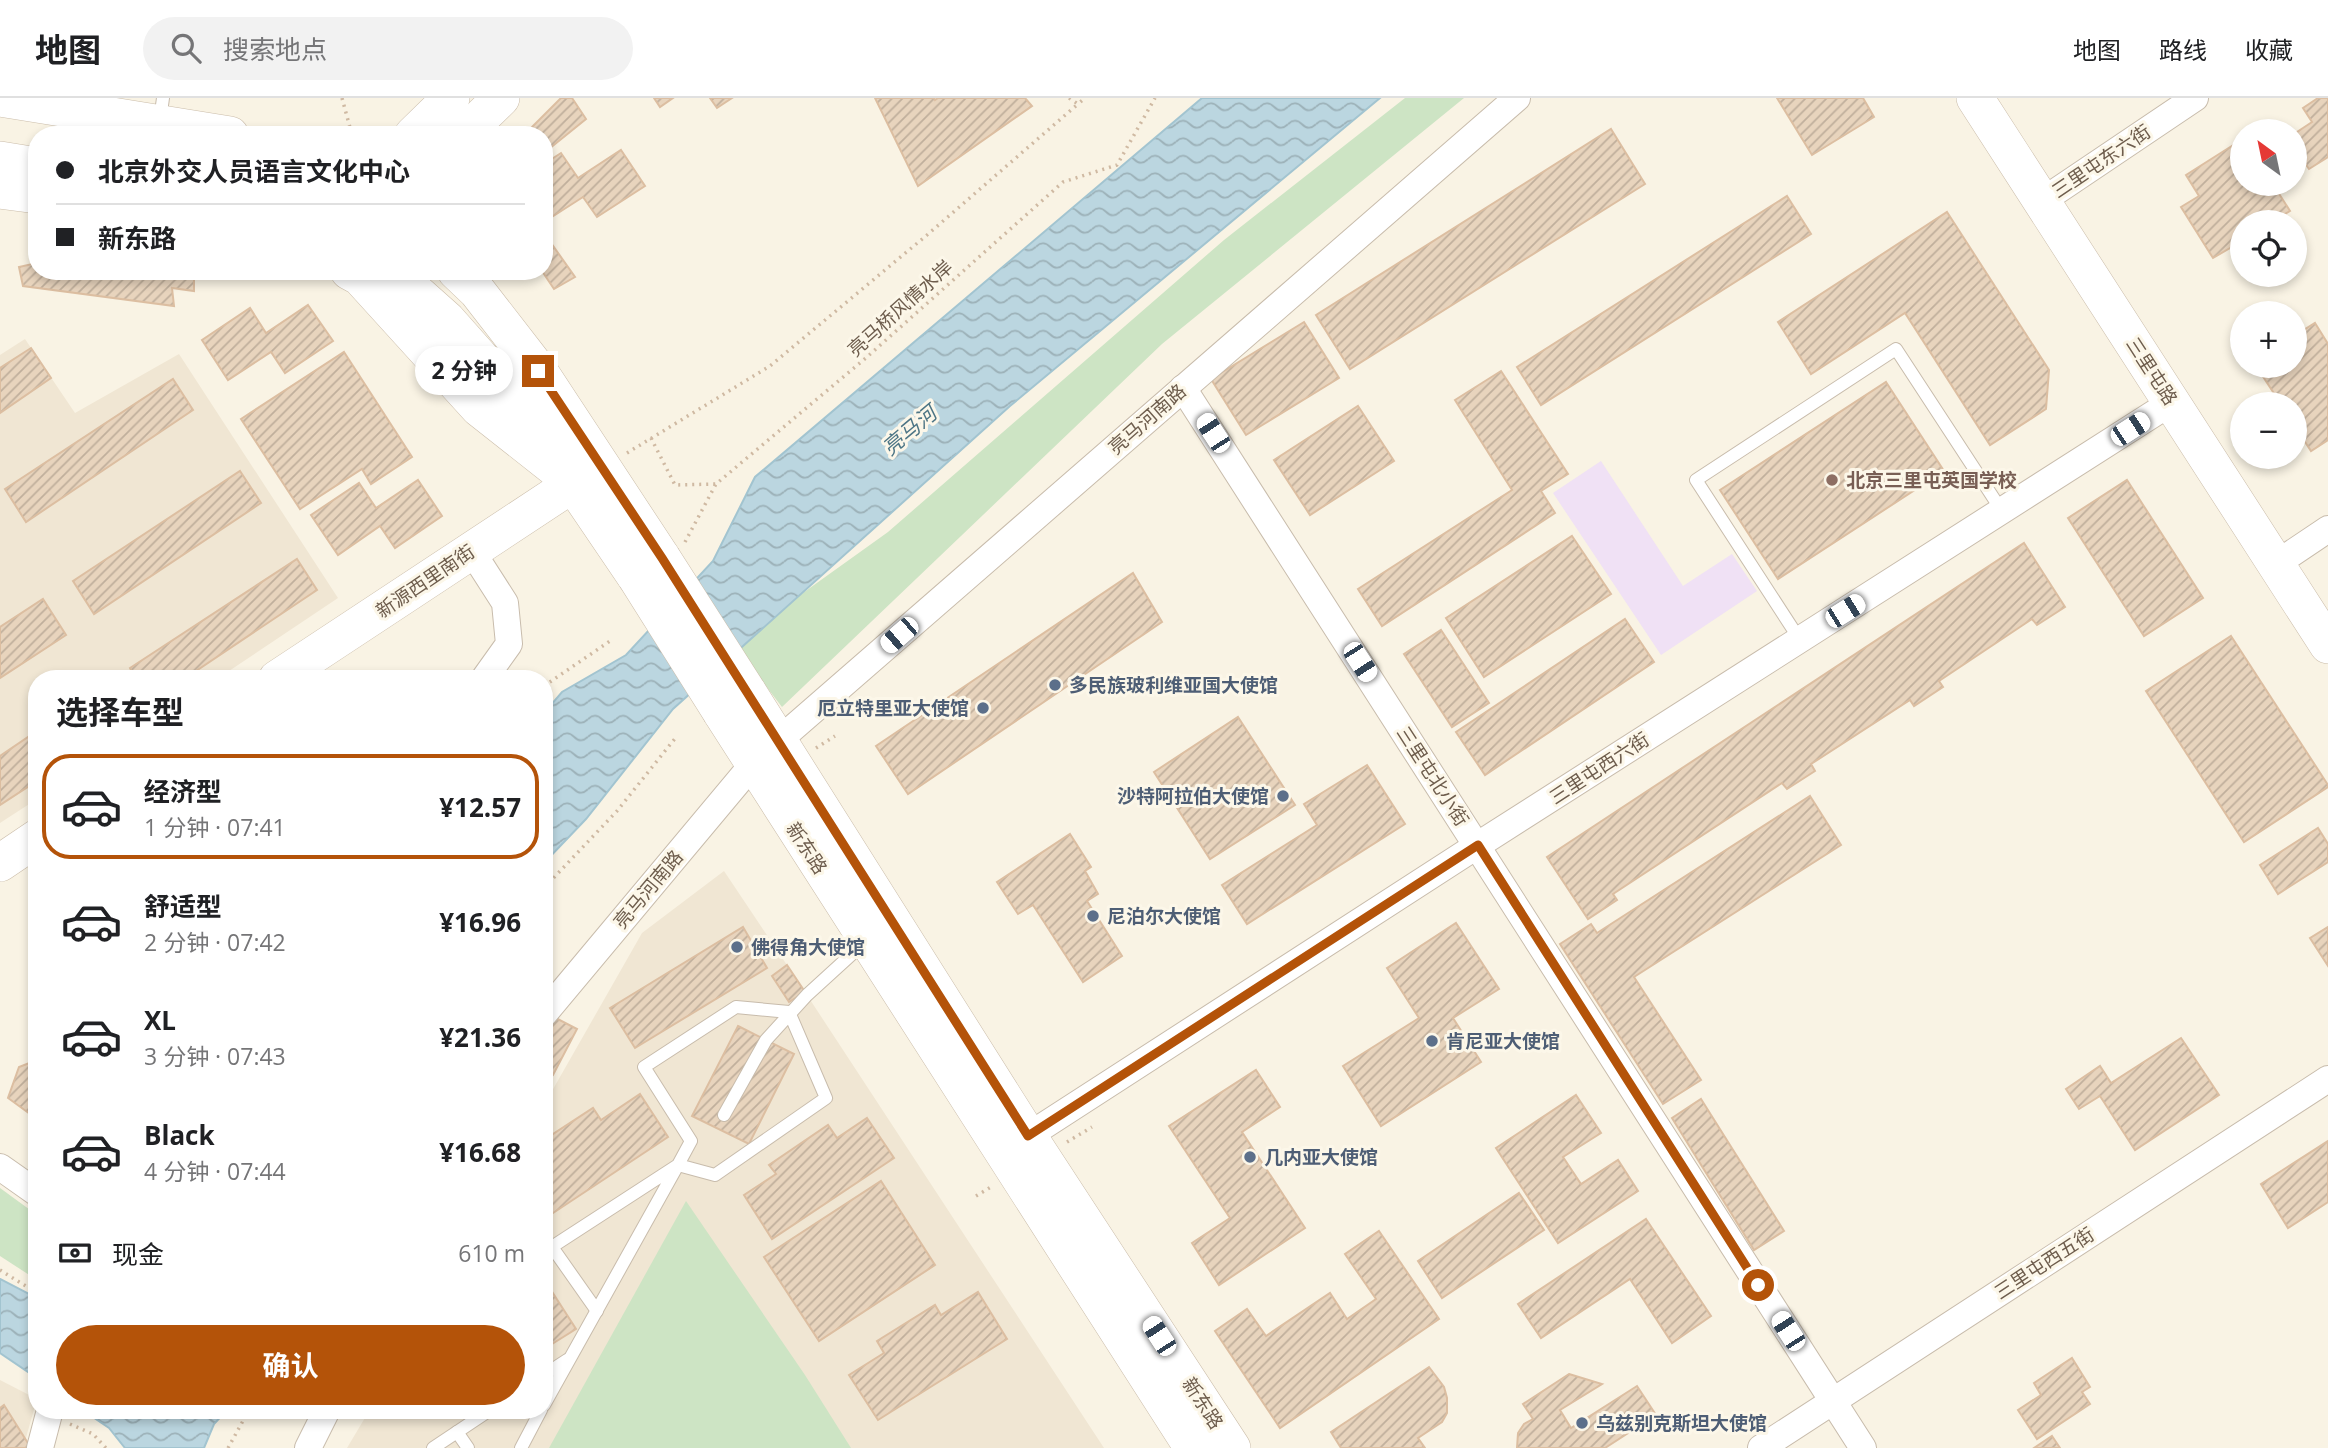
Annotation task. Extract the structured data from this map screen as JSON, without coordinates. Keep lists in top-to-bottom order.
{
  "streets": {
    "main road": ["三里屯路", "新源西里南街", "新东路"],
    "street": [
      "三里屯东六街",
      "亮马河南路",
      "三里屯西六街",
      "三里屯北小街",
      "三里屯西五街"
    ],
    "path": ["亮马桥风情水岸"]
  },
  "crossings": [
    ["三里屯东六街", "三里屯路"],
    ["亮马桥风情水岸", "新东路"],
    ["三里屯路", "三里屯西六街"],
    ["亮马河南路", "三里屯北小街"],
    ["亮马河南路", "新东路"],
    ["新源西里南街", "新东路"],
    ["三里屯西六街", "三里屯北小街"],
    ["三里屯西六街", "新东路"],
    ["三里屯北小街", "三里屯西五街"]
  ],
  "water": ["亮马河"],
  "places": [
    "北京三里屯英国学校",
    "多民族玻利维亚国大使馆",
    "厄立特里亚大使馆",
    "沙特阿拉伯大使馆",
    "尼泊尔大使馆",
    "佛得角大使馆",
    "肯尼亚大使馆",
    "几内亚大使馆",
    "乌兹别克斯坦大使馆"
  ],
  "north": "top left",
  "page": {
    "header": "地图",
    "search": "搜索地点",
    "nav": ["地图", "路线", "收藏"],
    "map_buttons": ["+", "−"],
    "banner": ["北京外交人员语言文化中心", "新东路"],
    "bubble": "2 分钟",
    "heading": "选择车型",
    "list": [
      {
        "name": "经济型",
        "note": "1 分钟 · 07:41",
        "value": "¥12.57"
      },
      {
        "name": "舒适型",
        "note": "2 分钟 · 07:42",
        "value": "¥16.96"
      },
      {
        "name": "XL",
        "note": "3 分钟 · 07:43",
        "value": "¥21.36"
      },
      {
        "name": "Black",
        "note": "4 分钟 · 07:44",
        "value": "¥16.68"
      }
    ],
    "pay": ["现金", "610 m"],
    "buttons": "确认"
  }
}
